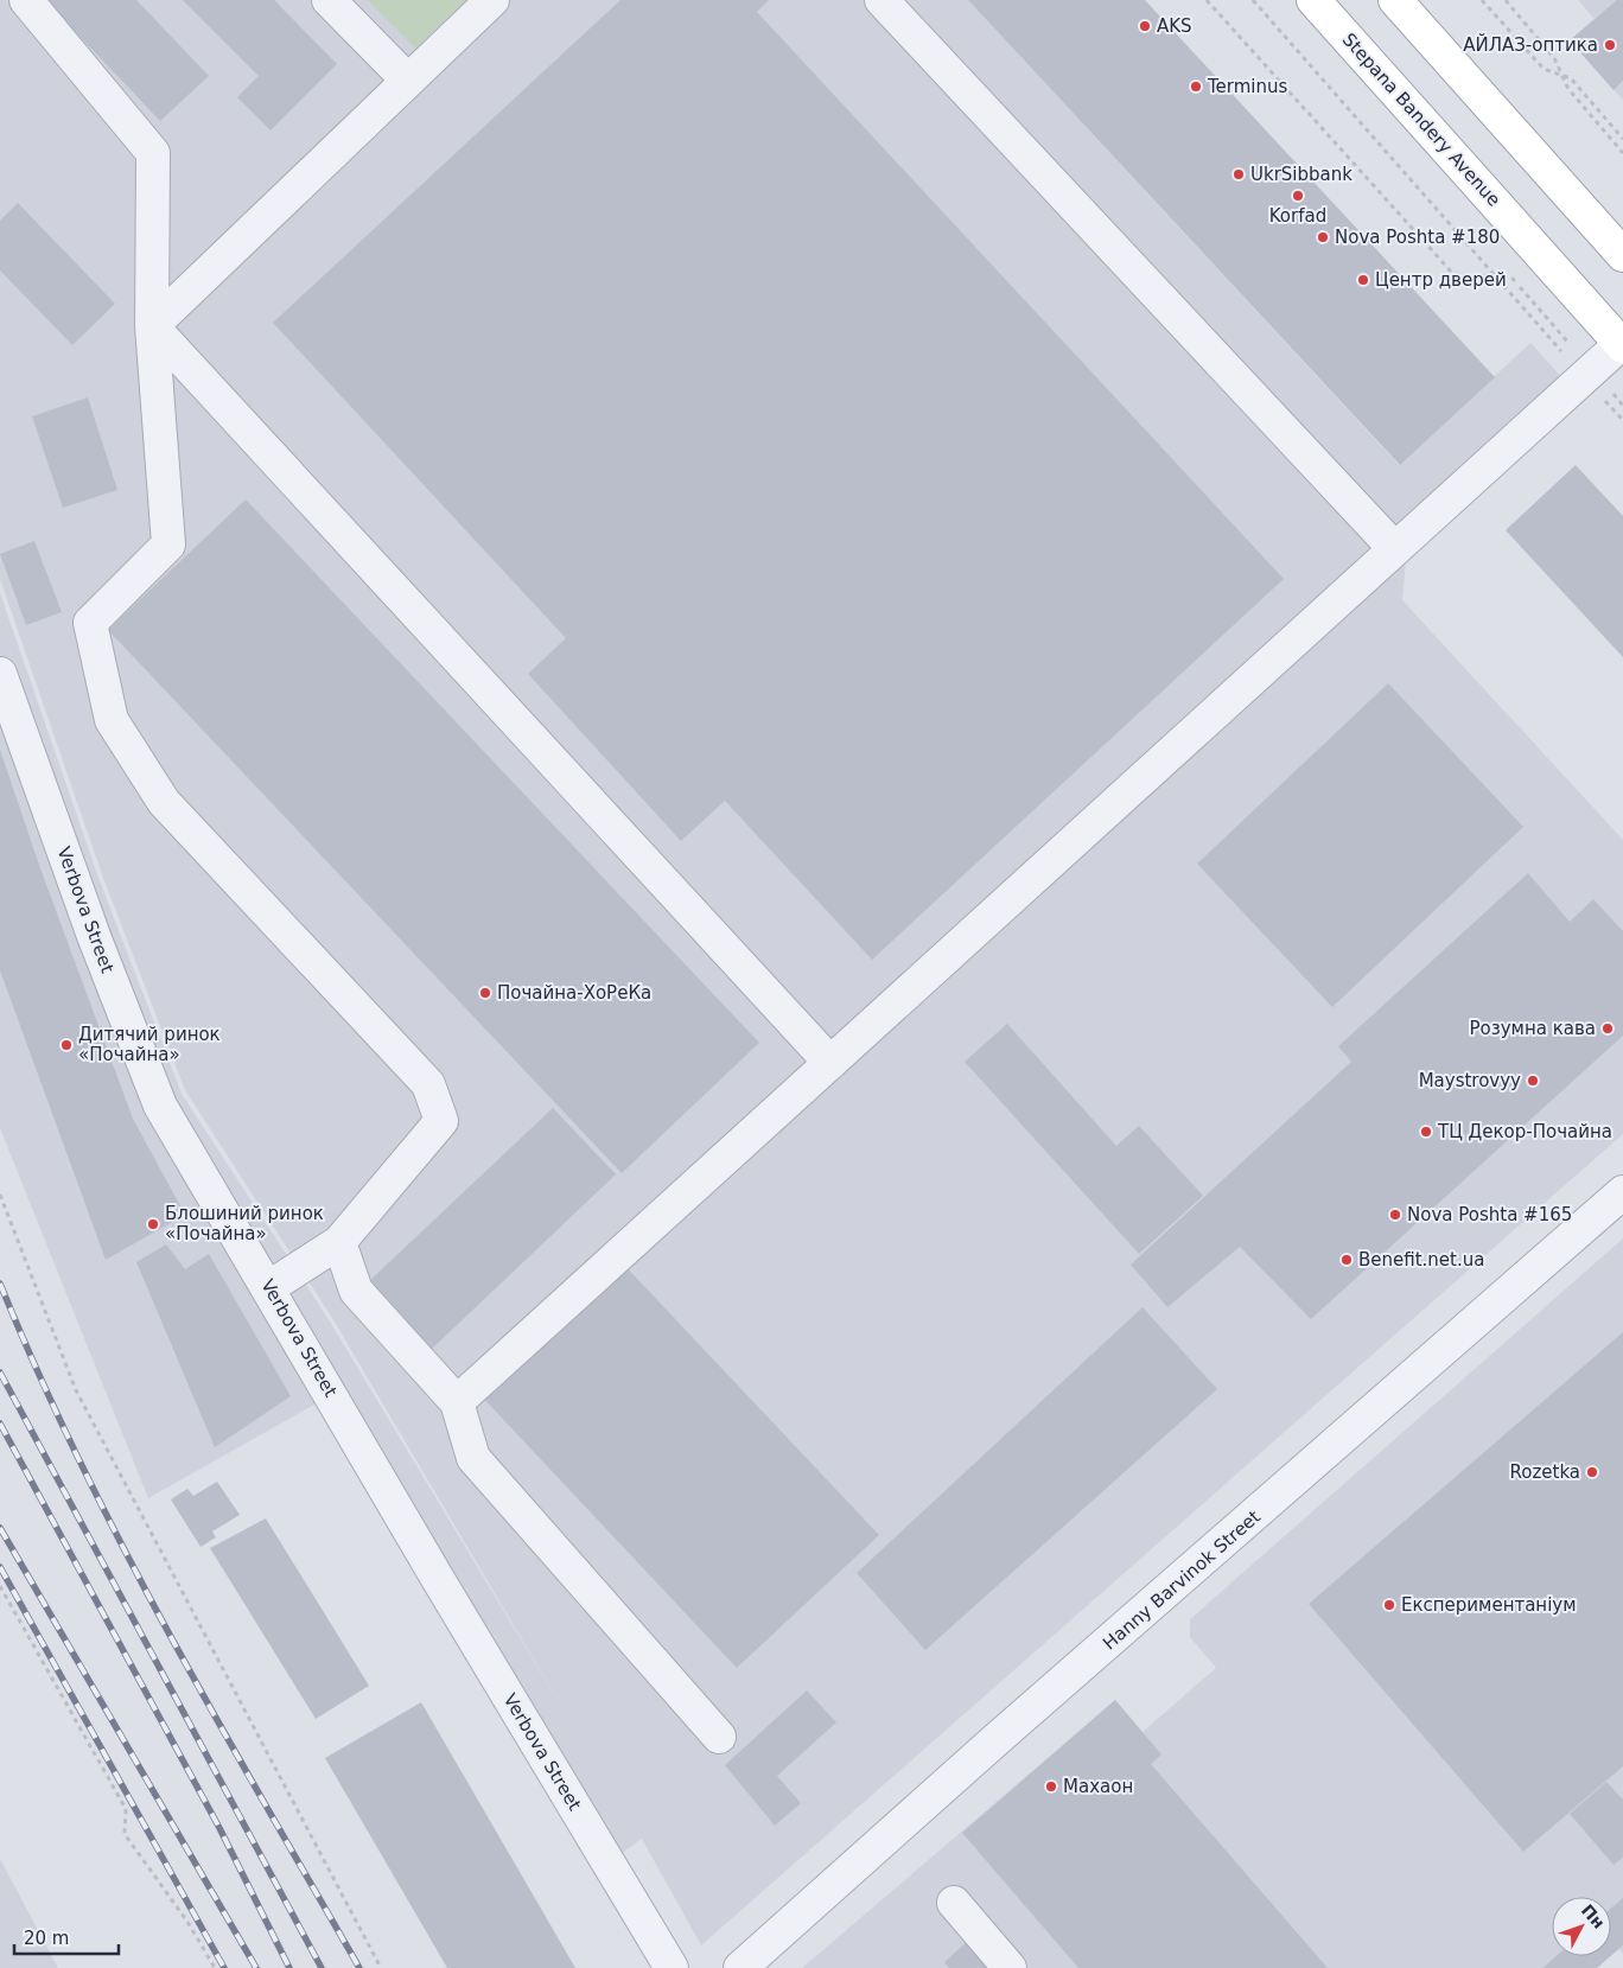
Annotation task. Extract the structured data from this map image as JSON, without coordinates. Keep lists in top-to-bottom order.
{
  "streets": {
    "main road": ["Stepana Bandery Avenue"],
    "street": ["Verbova Street", "Hanny Barvinok Street"]
  },
  "places": [
    "AKS",
    "АЙЛАЗ-оптика",
    "Terminus",
    "UkrSibbank",
    "Korfad",
    "Nova Poshta #180",
    "Центр дверей",
    "Почайна-ХоРеКа",
    "Розумна кава",
    "Дитячий ринок «Почайна»",
    "Maystrovyy",
    "ТЦ Декор-Почайна",
    "Nova Poshta #165",
    "Блошиний ринок «Почайна»",
    "Benefit.net.ua",
    "Rozetka",
    "Експериментаніум",
    "Махаон"
  ],
  "scale_bar": "20 m",
  "north": "top right"
}
